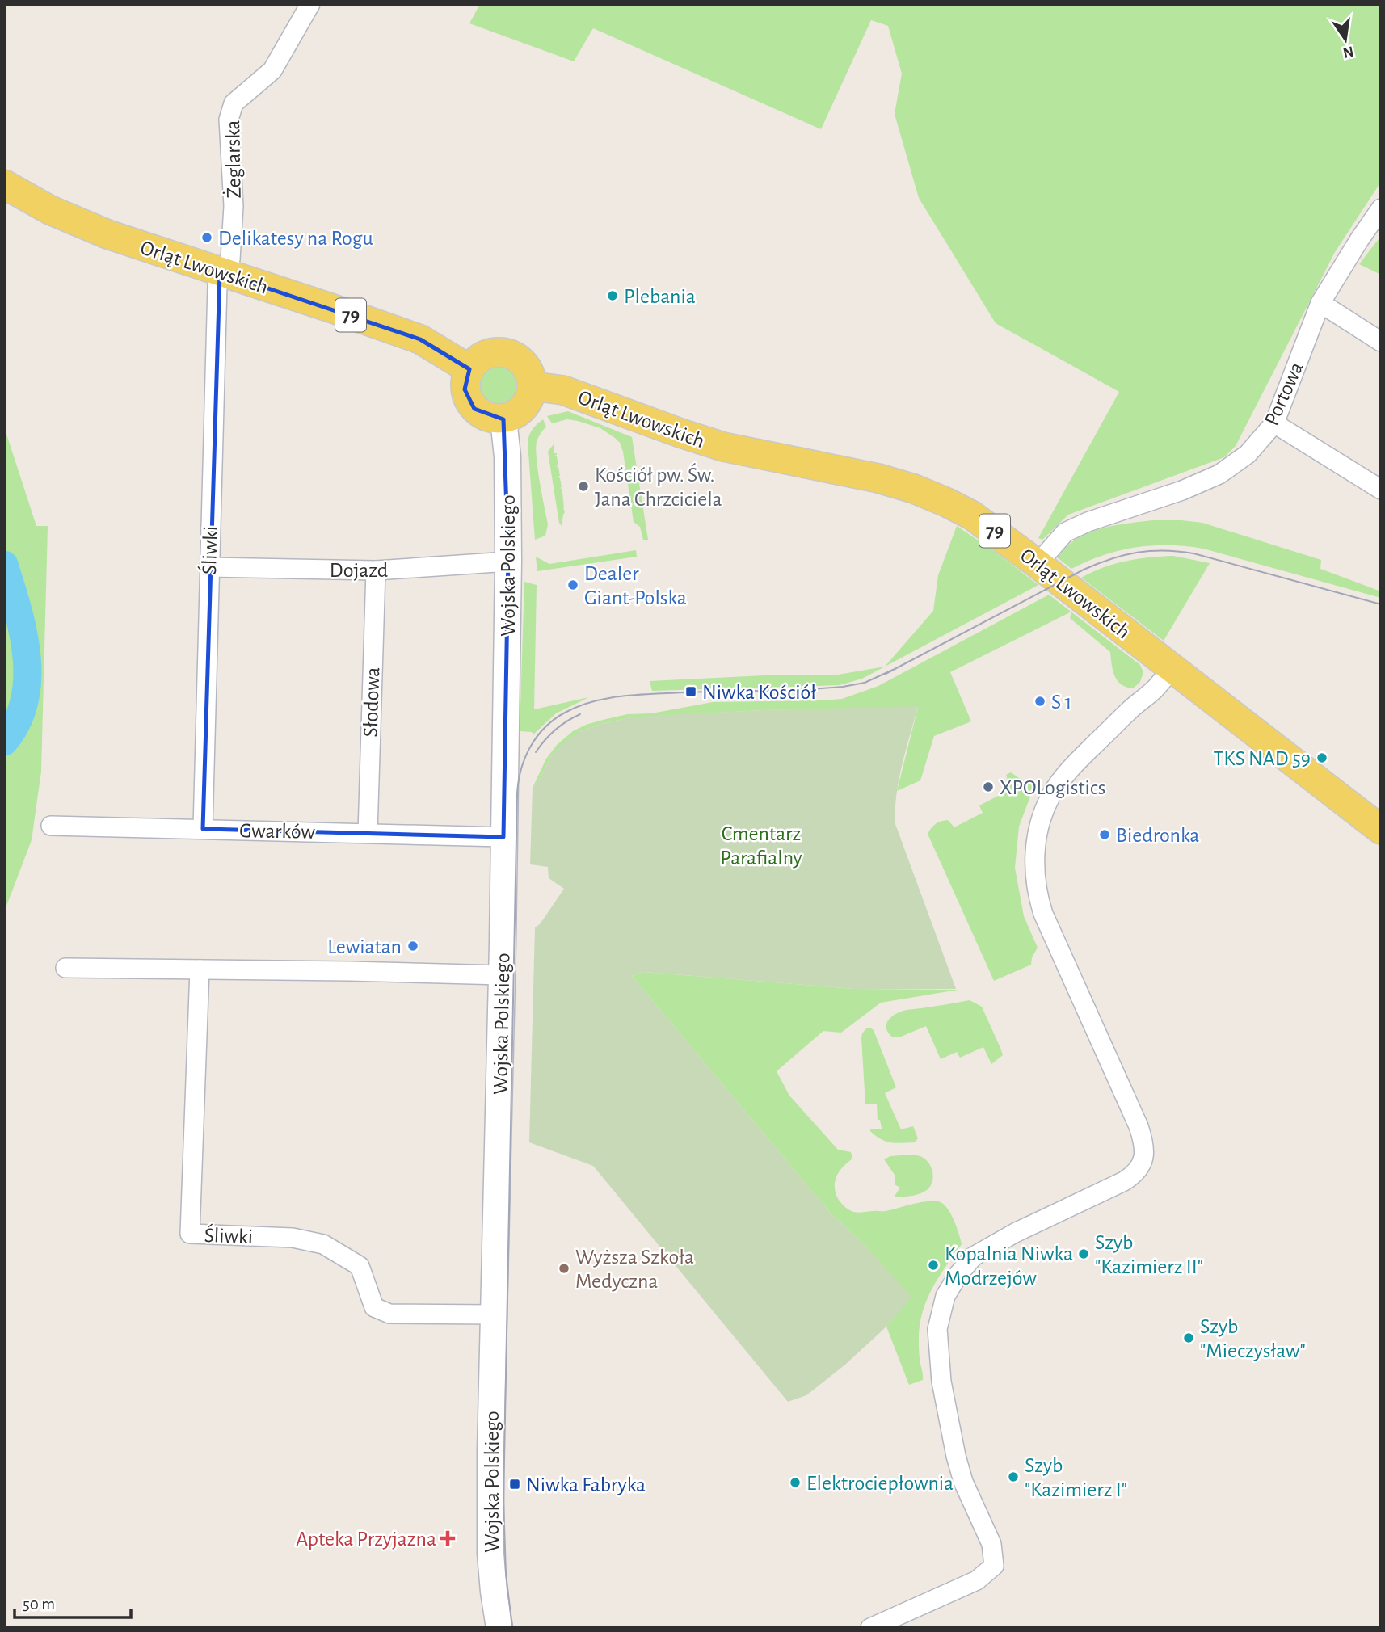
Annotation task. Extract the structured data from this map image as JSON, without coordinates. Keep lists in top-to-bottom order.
{
  "streets": {
    "main road": ["Orląt Lwowskich", "79", "Wojska Polskiego"],
    "street": [
      "Żeglarska",
      "Portowa",
      "Śliwki",
      "Dojazd",
      "Słodowa",
      "Gwarków"
    ]
  },
  "crossings": [
    ["Żeglarska", "Orląt Lwowskich"],
    ["Żeglarska", "Śliwki"],
    ["Orląt Lwowskich", "Portowa"],
    ["Orląt Lwowskich", "Śliwki"],
    ["Orląt Lwowskich", "Wojska Polskiego"],
    ["Śliwki", "Wojska Polskiego"],
    ["Śliwki", "Dojazd"],
    ["Śliwki", "Gwarków"],
    ["Wojska Polskiego", "Dojazd"],
    ["Wojska Polskiego", "Gwarków"],
    ["Dojazd", "Słodowa"],
    ["Słodowa", "Gwarków"]
  ],
  "parks": ["Cmentarz Parafialny"],
  "places": {
    "other": [
      "Delikatesy na Rogu",
      "Plebania",
      "Kościół pw. Św. Jana Chrzciciela",
      "Dealer Giant-Polska",
      "S 1",
      "TKS NAD 59",
      "XPOLogistics",
      "Biedronka",
      "Lewiatan",
      "Szyb \"Kazimierz II\"",
      "Kopalnia Niwka Modrzejów",
      "Wyższa Szkoła Medyczna",
      "Szyb \"Mieczysław\"",
      "Szyb \"Kazimierz I\"",
      "Elektrociepłownia"
    ],
    "transit": ["Niwka Kościół", "Niwka Fabryka"],
    "health": ["Apteka Przyjazna"]
  },
  "scale_bar": "50 m",
  "north": "bottom"
}
